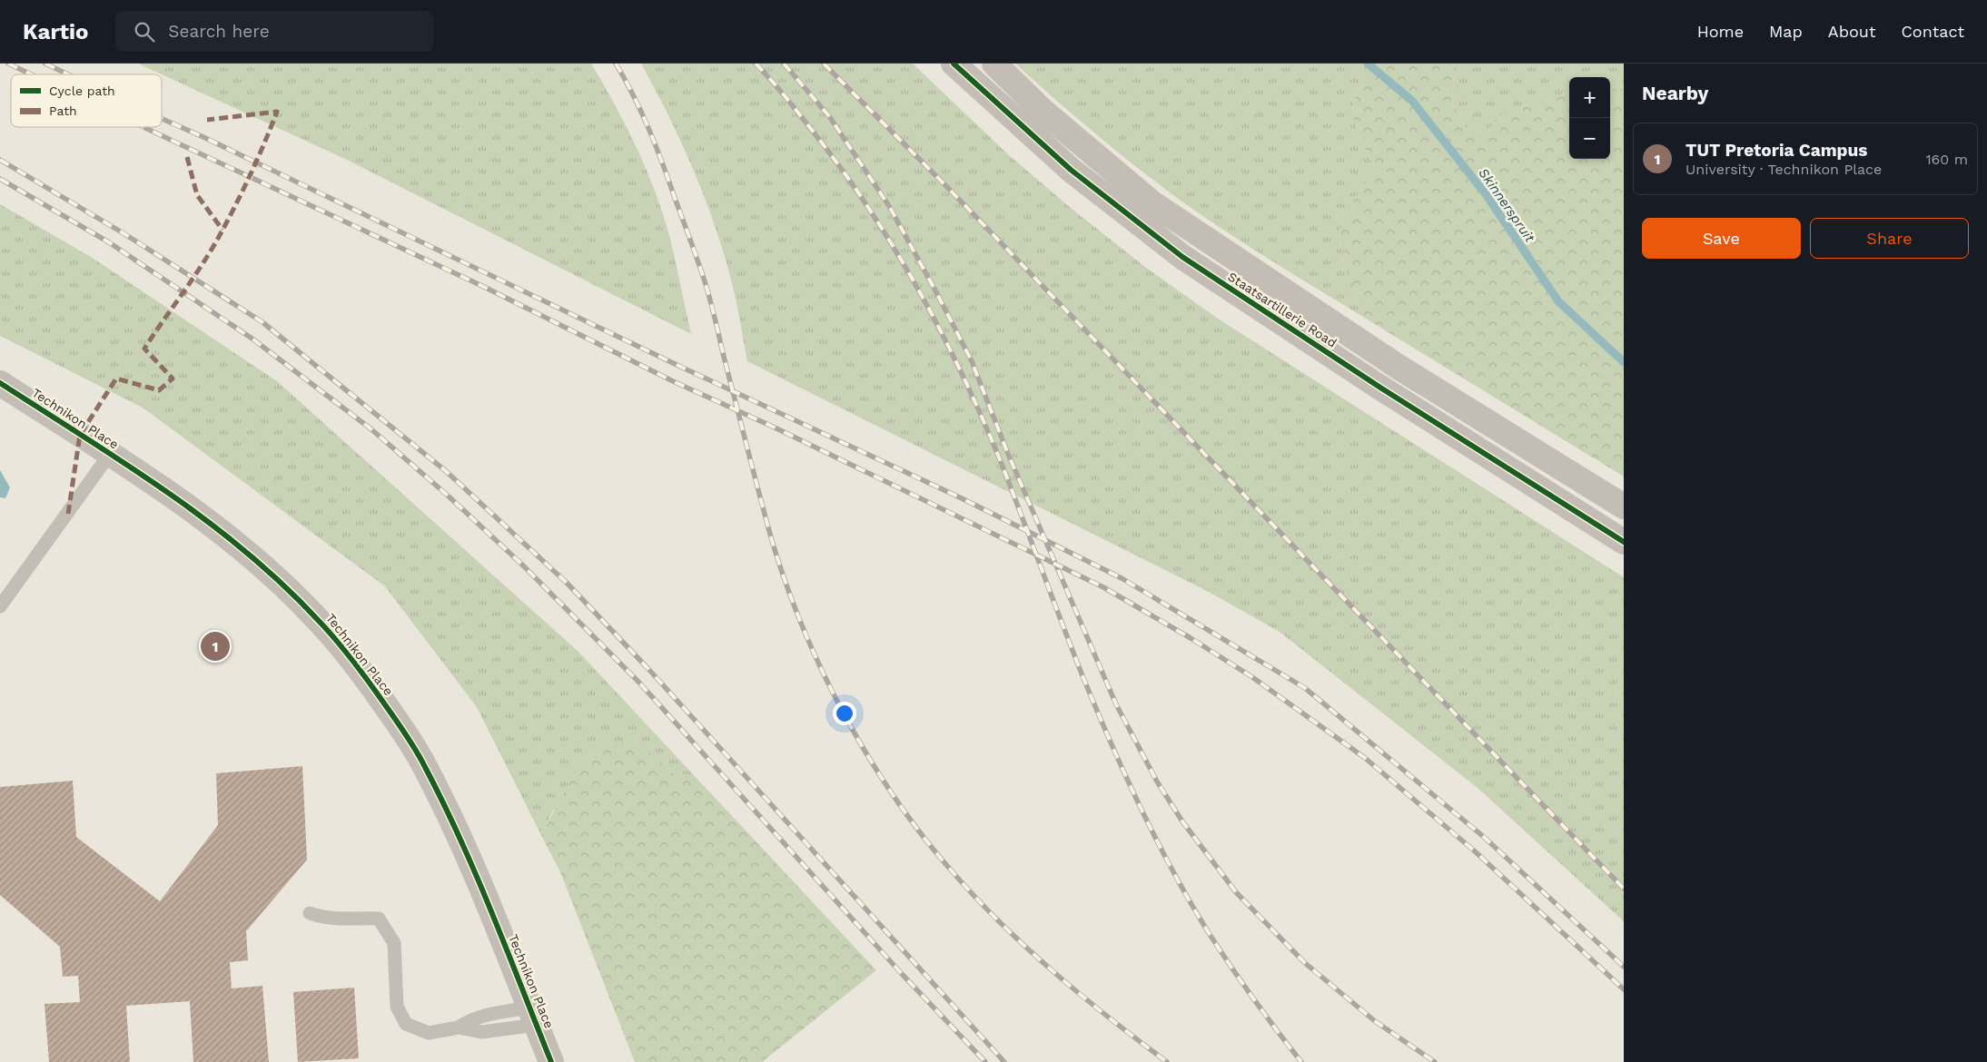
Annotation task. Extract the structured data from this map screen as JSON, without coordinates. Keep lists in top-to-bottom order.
{
  "streets": {
    "street": ["Staatsartillerie Road", "Technikon Place"]
  },
  "water": ["Skinnerspruit"],
  "legend": ["Cycle path", "Path"],
  "page": {
    "header": "Kartio",
    "search": "Search here",
    "nav": [
      "Home",
      "Map",
      "About",
      "Contact"
    ],
    "heading": "Nearby",
    "map_buttons": ["+", "−"],
    "list": [
      {
        "mark": "1",
        "name": "TUT Pretoria Campus",
        "note": "University · Technikon Place",
        "value": "160 m"
      }
    ],
    "buttons": ["Save", "Share"],
    "pins": "1"
  }
}
